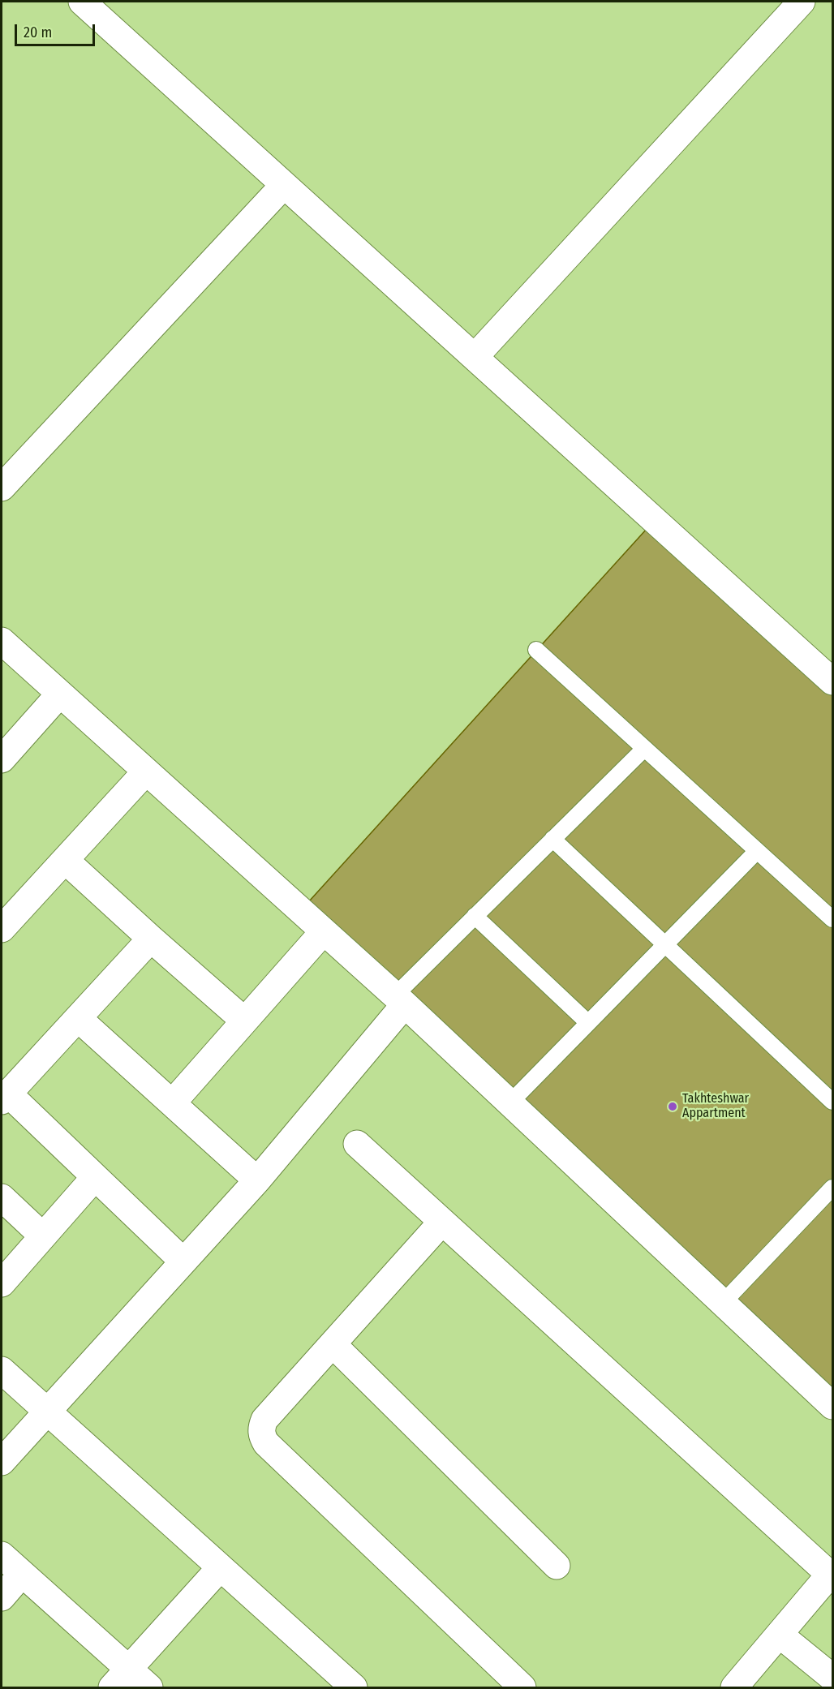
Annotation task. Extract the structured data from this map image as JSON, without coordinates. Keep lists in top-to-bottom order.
{
  "places": ["Takhteshwar Appartment"],
  "scale_bar": "20 m"
}
